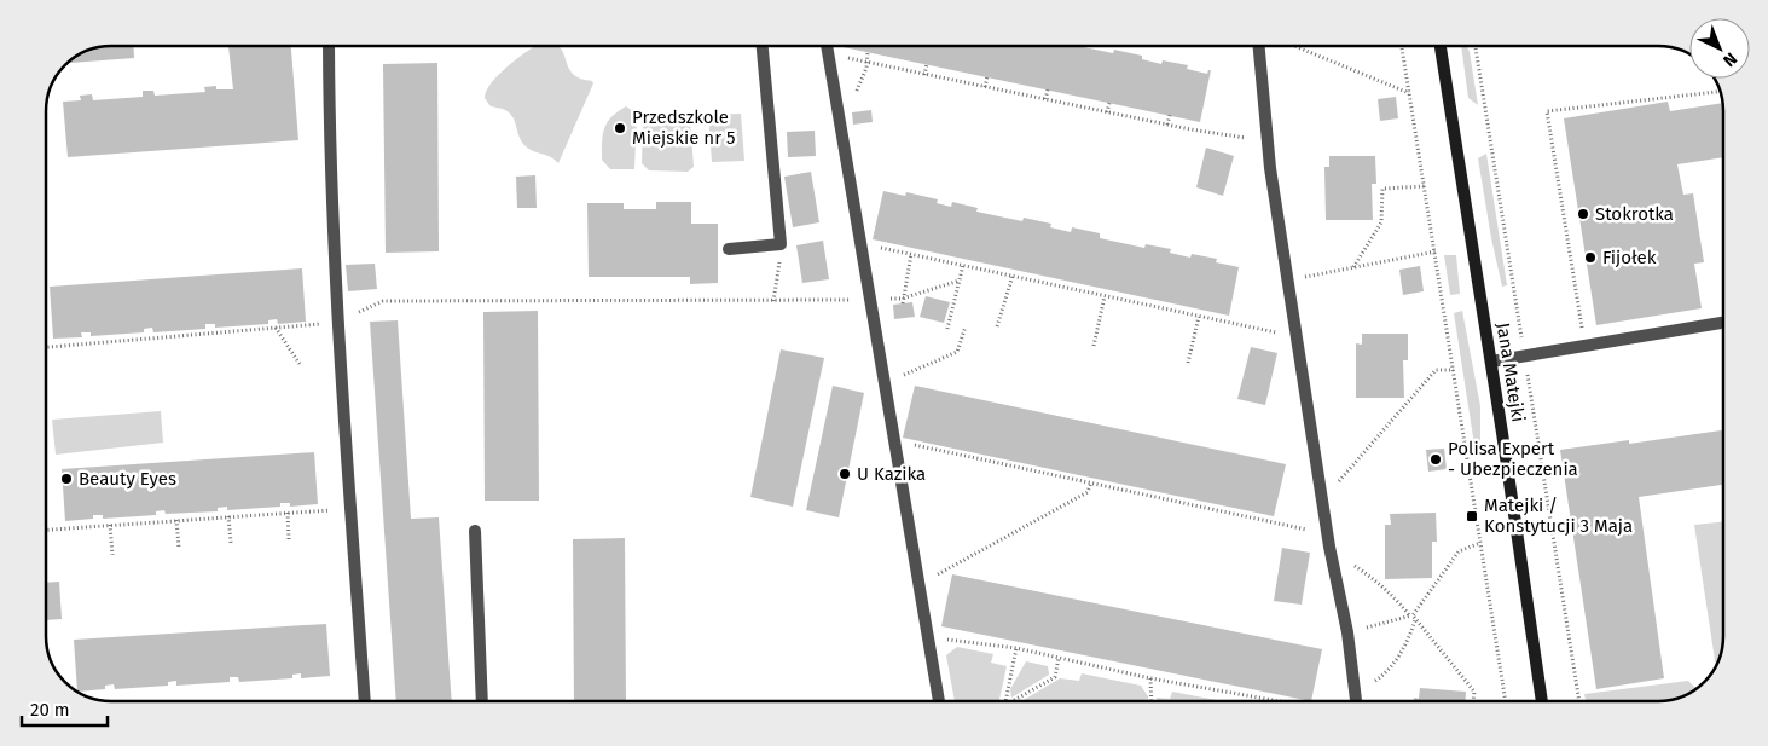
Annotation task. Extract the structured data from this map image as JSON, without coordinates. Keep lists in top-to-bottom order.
{
  "streets": {
    "street": ["Jana Matejki"]
  },
  "places": {
    "other": [
      "Przedszkole Miejskie nr 5",
      "Stokrotka",
      "Fijołek",
      "Polisa Expert - Ubezpieczenia",
      "U Kazika",
      "Beauty Eyes"
    ],
    "transit": ["Matejki / Konstytucji 3 Maja"]
  },
  "scale_bar": "20 m",
  "north": "bottom right"
}
